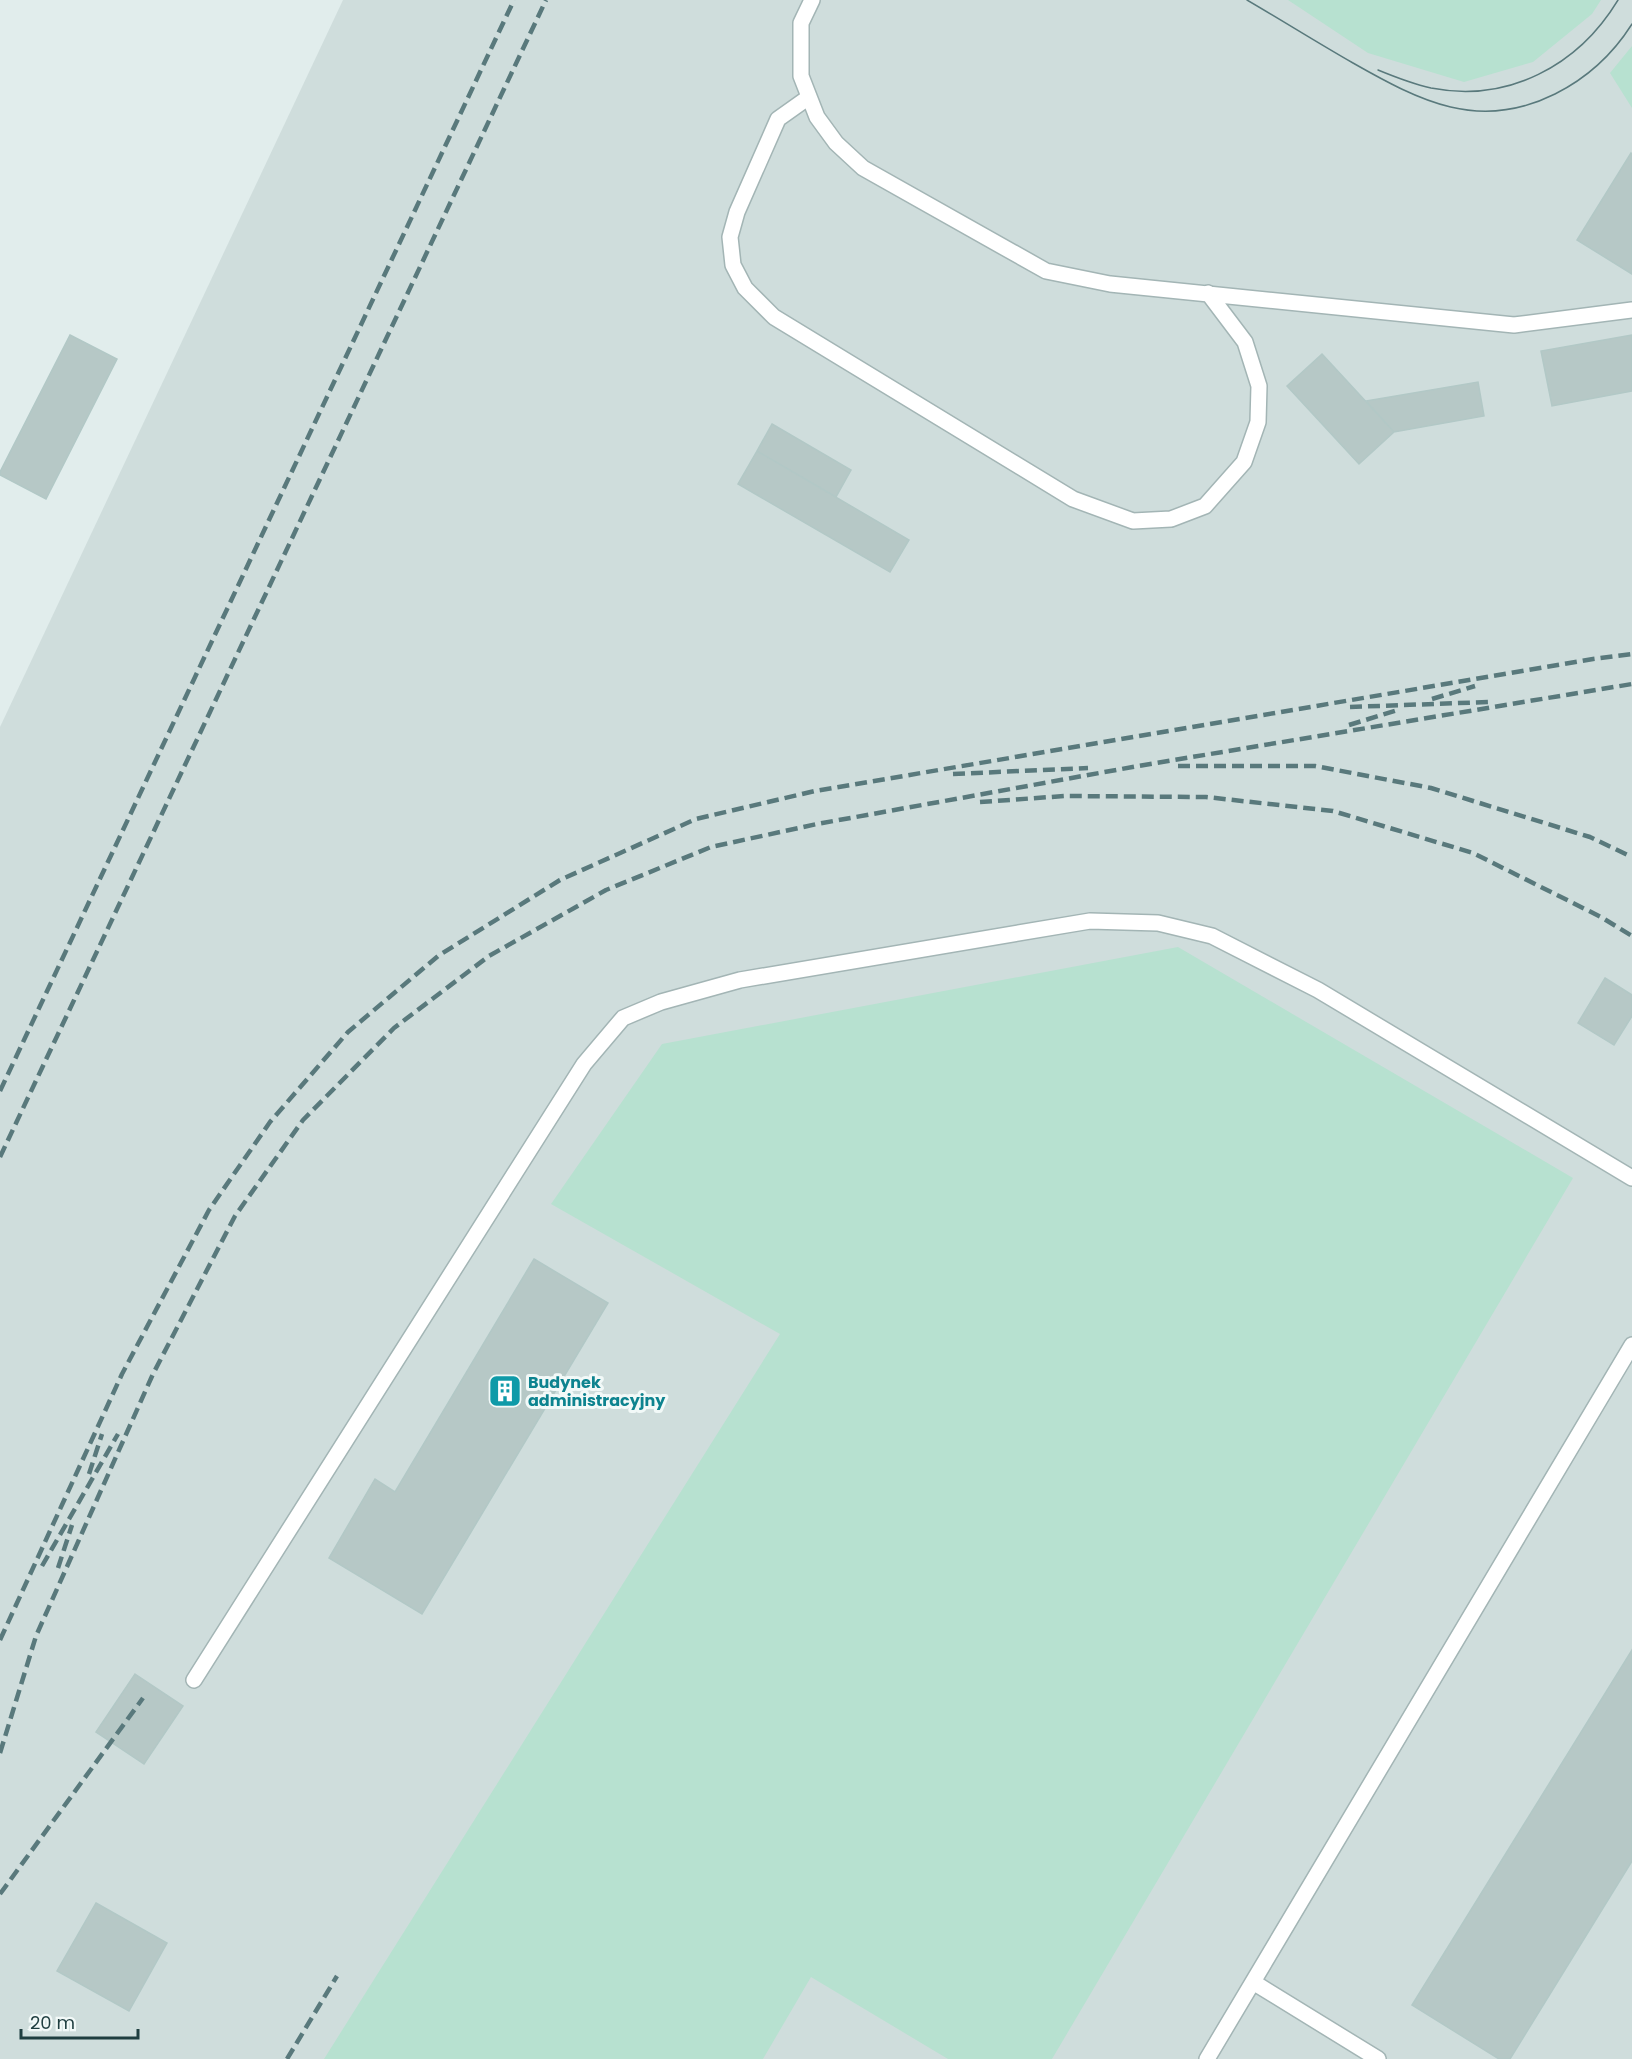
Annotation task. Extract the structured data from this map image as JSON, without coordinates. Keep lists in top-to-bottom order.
{
  "places": {
    "building": ["Budynek administracyjny"]
  },
  "scale_bar": "20 m"
}
